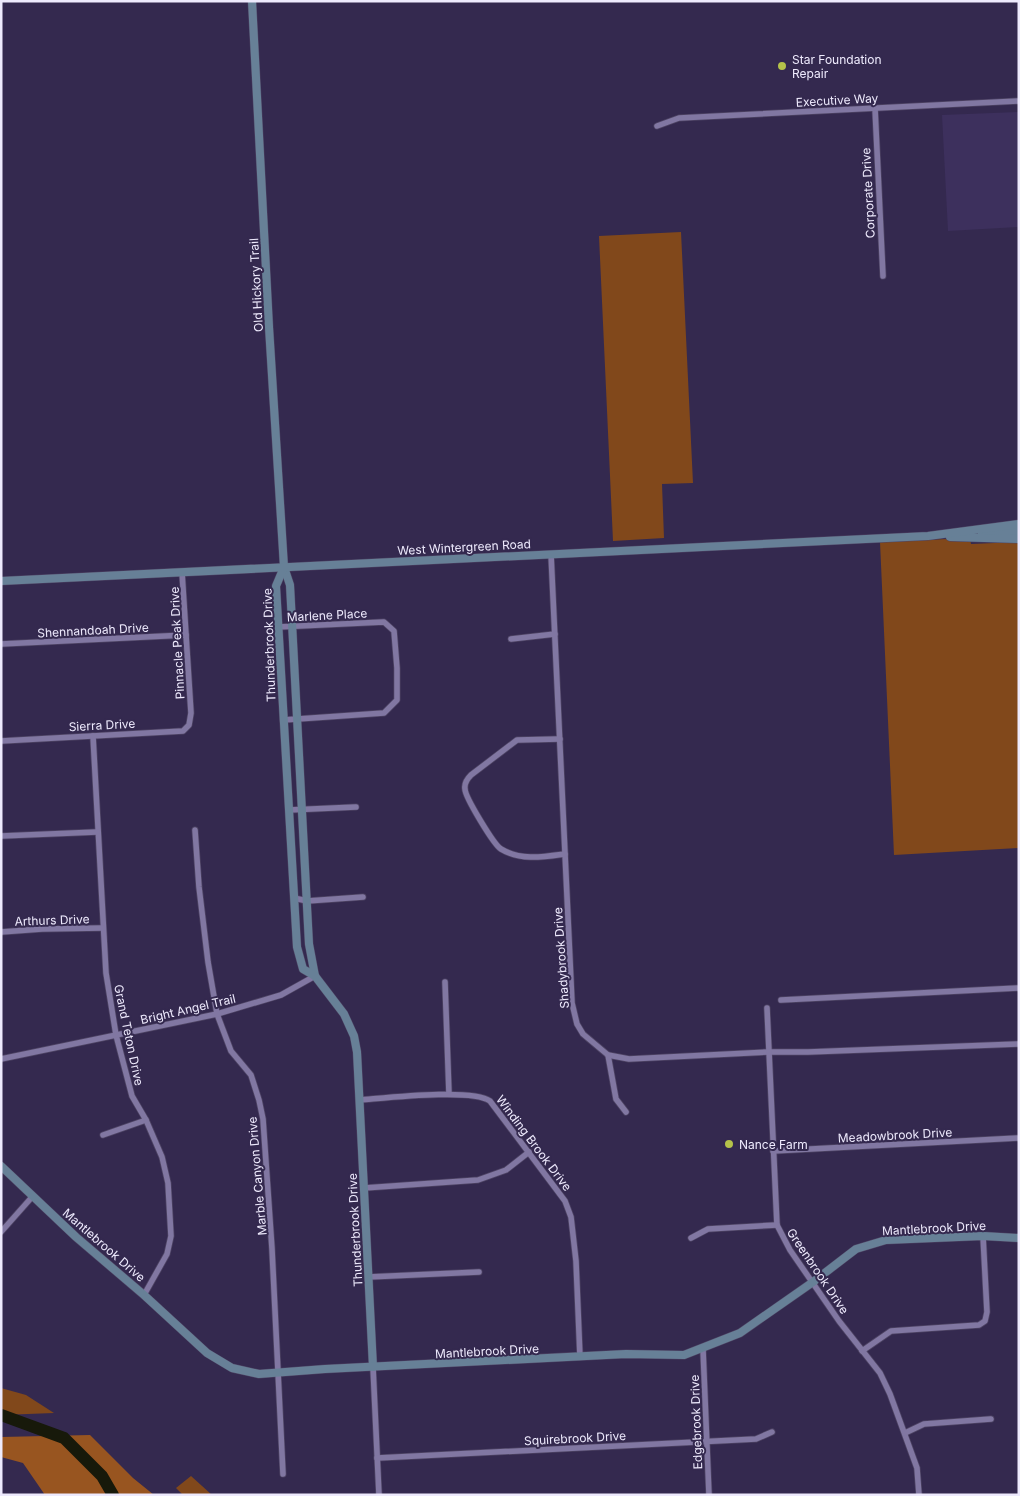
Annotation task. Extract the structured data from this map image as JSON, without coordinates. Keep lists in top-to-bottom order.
{
  "streets": {
    "street": [
      "Executive Way",
      "Corporate Drive",
      "Old Hickory Trail",
      "West Wintergreen Road",
      "Marlene Place",
      "Shennandoah Drive",
      "Pinnacle Peak Drive",
      "Thunderbrook Drive",
      "Sierra Drive",
      "Arthurs Drive",
      "Shadybrook Drive",
      "Bright Angel Trail",
      "Grand Teton Drive",
      "Meadowbrook Drive",
      "Winding Brook Drive",
      "Marble Canyon Drive",
      "Mantlebrook Drive",
      "Greenbrook Drive",
      "Edgebrook Drive",
      "Squirebrook Drive"
    ]
  },
  "crossings": [
    ["Executive Way", "Corporate Drive"],
    ["Old Hickory Trail", "West Wintergreen Road"],
    ["Old Hickory Trail", "Thunderbrook Drive"],
    ["West Wintergreen Road", "Pinnacle Peak Drive"],
    ["West Wintergreen Road", "Thunderbrook Drive"],
    ["West Wintergreen Road", "Shadybrook Drive"],
    ["Marlene Place", "Thunderbrook Drive"],
    ["Shennandoah Drive", "Pinnacle Peak Drive"],
    ["Pinnacle Peak Drive", "Sierra Drive"],
    ["Thunderbrook Drive", "Bright Angel Trail"],
    ["Thunderbrook Drive", "Winding Brook Drive"],
    ["Thunderbrook Drive", "Mantlebrook Drive"],
    ["Thunderbrook Drive", "Squirebrook Drive"],
    ["Sierra Drive", "Grand Teton Drive"],
    ["Arthurs Drive", "Grand Teton Drive"],
    ["Bright Angel Trail", "Grand Teton Drive"],
    ["Bright Angel Trail", "Marble Canyon Drive"],
    ["Grand Teton Drive", "Mantlebrook Drive"],
    ["Meadowbrook Drive", "Greenbrook Drive"],
    ["Winding Brook Drive", "Mantlebrook Drive"],
    ["Marble Canyon Drive", "Mantlebrook Drive"],
    ["Mantlebrook Drive", "Greenbrook Drive"],
    ["Mantlebrook Drive", "Edgebrook Drive"],
    ["Edgebrook Drive", "Squirebrook Drive"]
  ],
  "places": ["Star Foundation Repair", "Nance Farm"]
}
